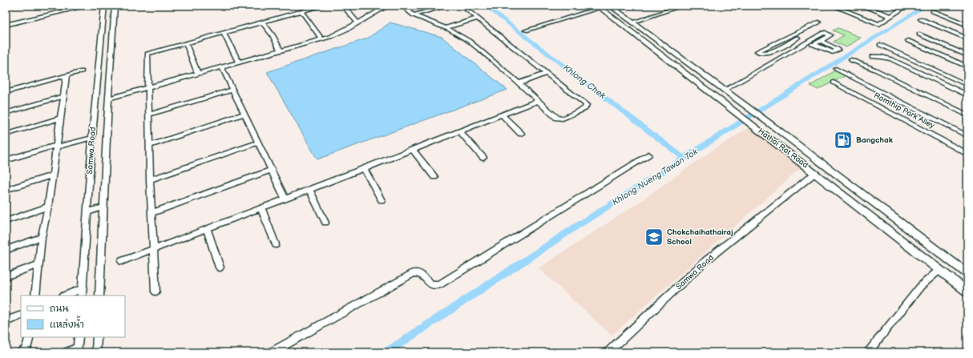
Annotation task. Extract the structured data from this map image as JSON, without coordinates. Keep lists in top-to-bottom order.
{
  "streets": {
    "main road": ["Hathai Rat Road"],
    "street": ["Romthip Park Alley", "Samwa Road"]
  },
  "crossings": [
    ["Hathai Rat Road", "Samwa Road"]
  ],
  "water": ["Khlong Chek", "Khlong Nueng Tawan Tok"],
  "places": {
    "fuel station": ["Bangchak"],
    "school or university": ["Chokchaihathairaj School"]
  },
  "legend": ["ถนน", "แหล่งน้ำ"]
}
